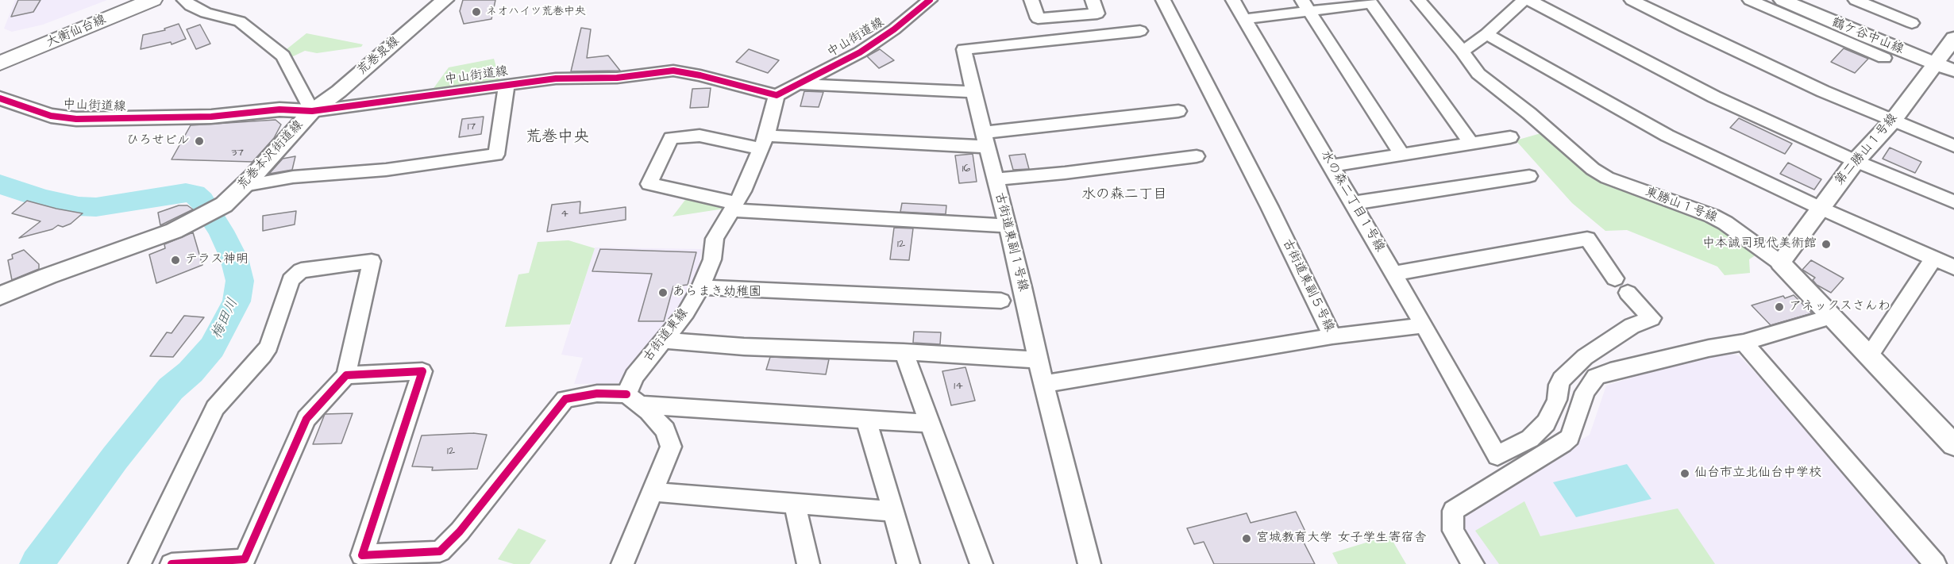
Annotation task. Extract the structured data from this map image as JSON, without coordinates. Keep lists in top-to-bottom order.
{
  "streets": {
    "main road": ["大衡仙台線"],
    "street": [
      "鶴ケ谷中山線",
      "中山街道線",
      "荒巻泉線",
      "第二勝山１号線",
      "荒巻本沢街道線",
      "水の森二丁目１号線",
      "東勝山１号線",
      "古街道東副１号線",
      "古街道東副５号線",
      "古街道東線"
    ]
  },
  "crossings": [
    ["鶴ケ谷中山線", "第二勝山１号線"],
    ["中山街道線", "荒巻泉線"],
    ["中山街道線", "荒巻本沢街道線"],
    ["中山街道線", "古街道東線"],
    ["荒巻泉線", "荒巻本沢街道線"],
    ["第二勝山１号線", "東勝山１号線"],
    ["古街道東副１号線", "古街道東副５号線"]
  ],
  "districts": ["荒巻中央", "水の森二丁目"],
  "water": ["梅田川"],
  "places": [
    "ネオハイツ荒巻中央",
    "ひろせビル",
    "中本誠司現代美術館",
    "テラス神明",
    "あらまき幼稚園",
    "アネックスさんわ",
    "仙台市立北仙台中学校",
    "宮城教育大学 女子学生寄宿舎"
  ],
  "house_numbers": [
    "17",
    "37",
    "16",
    "4",
    "12",
    "14",
    "12"
  ]
}
